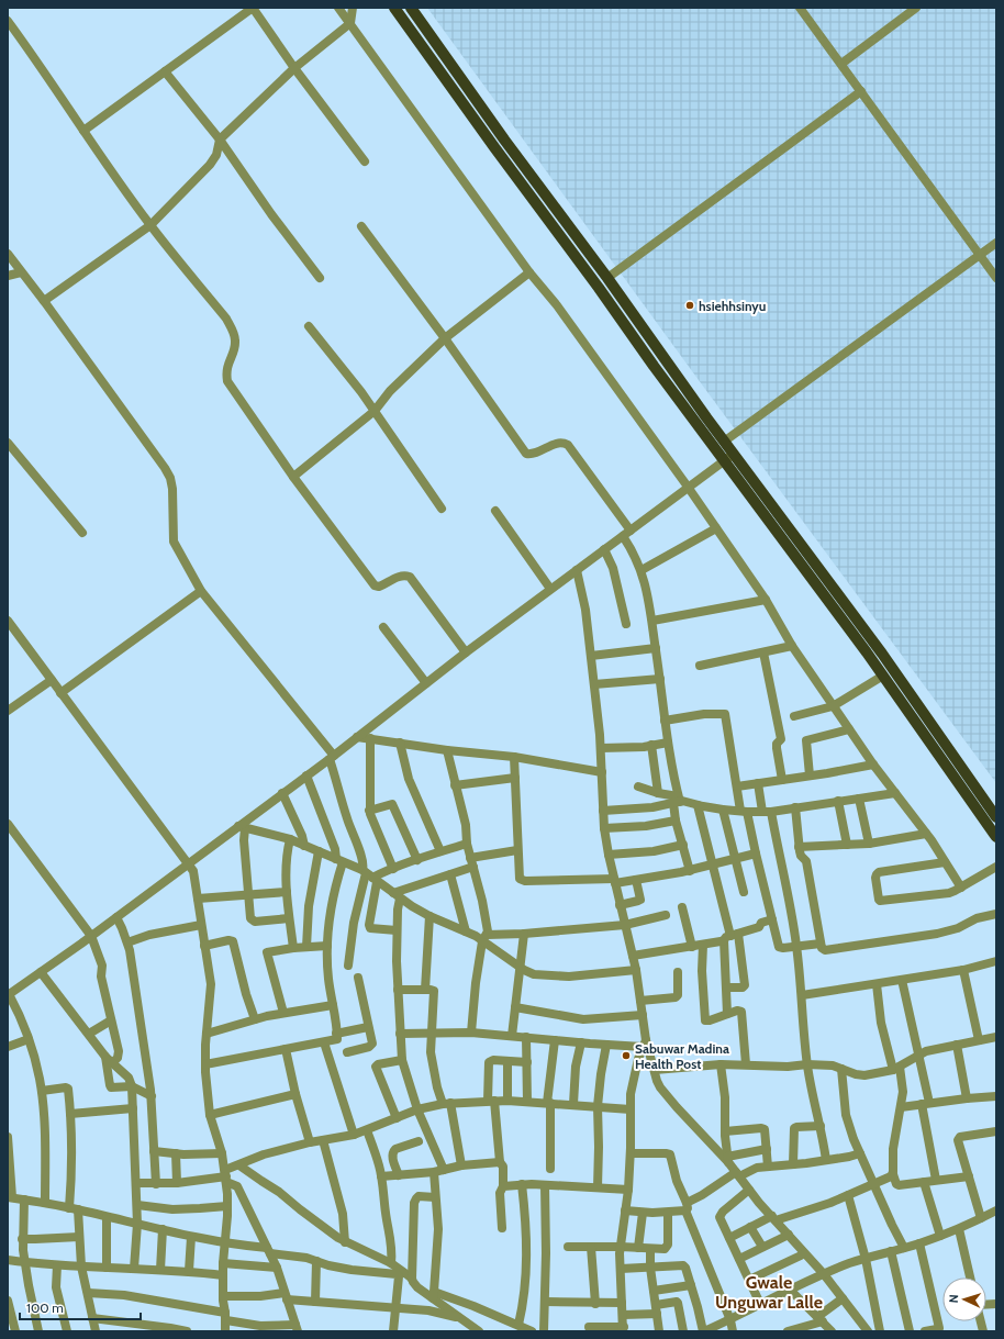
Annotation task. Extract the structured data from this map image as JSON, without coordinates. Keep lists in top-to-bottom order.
{
  "districts": ["Gwale Unguwar Lalle"],
  "places": ["hsiehhsinyu", "Sabuwar Madina Health Post"],
  "scale_bar": "100 m",
  "north": "left"
}
